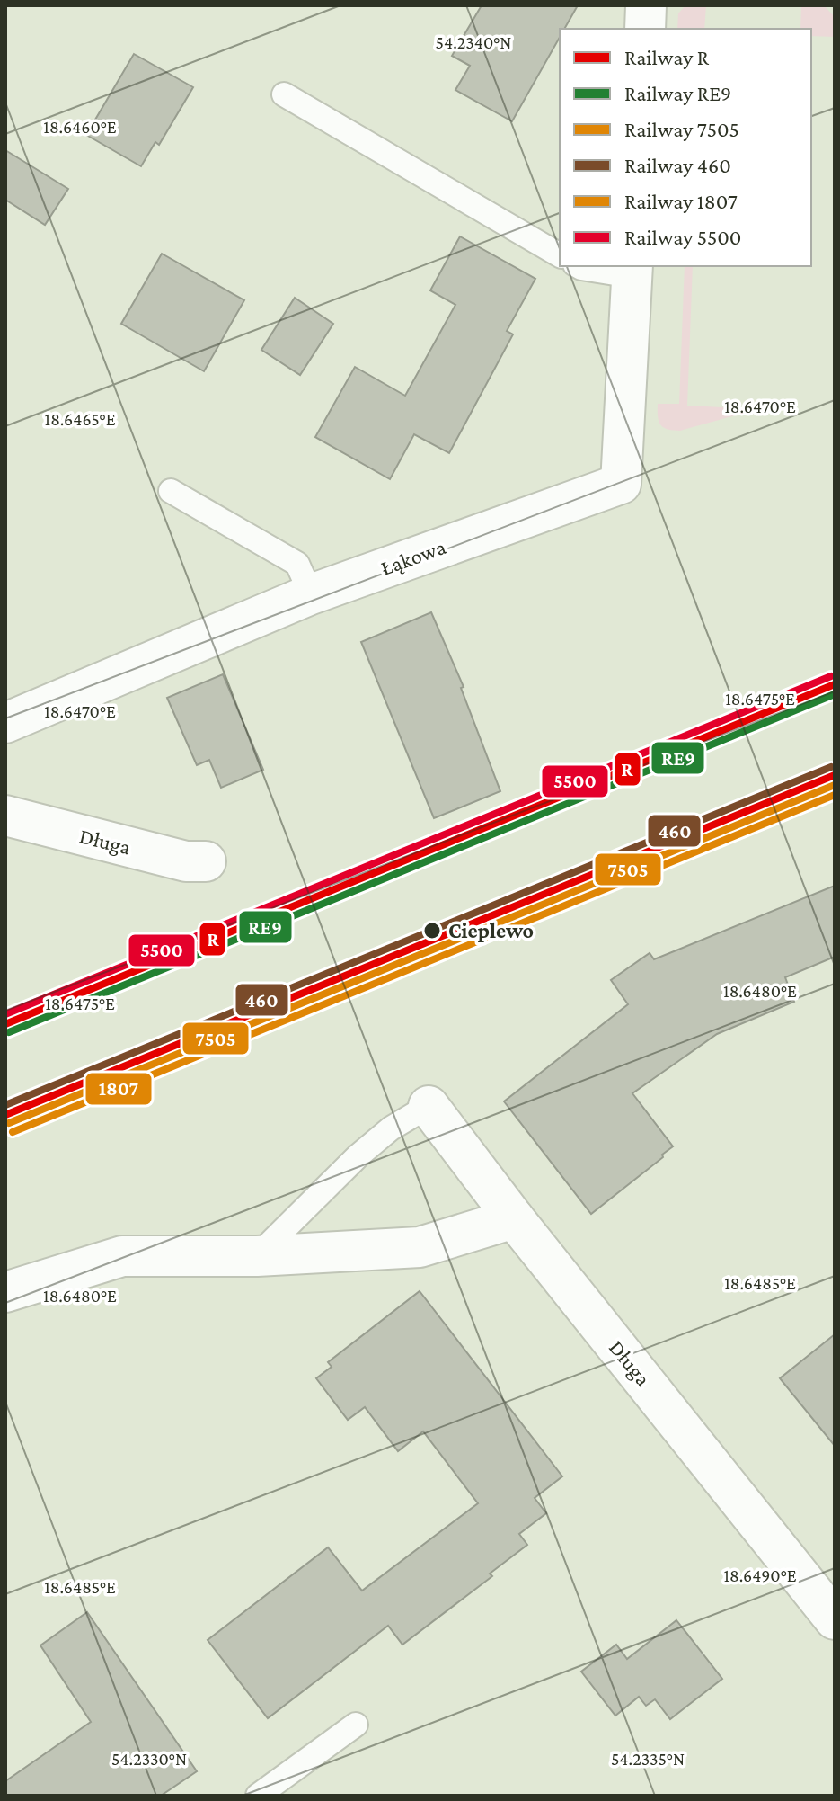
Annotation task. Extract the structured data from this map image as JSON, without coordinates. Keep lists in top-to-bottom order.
{
  "streets": {
    "street": ["Łąkowa", "Długa"]
  },
  "places": ["Cieplewo"],
  "lines": [
    "rail line 5500",
    "rail line R",
    "rail line RE9",
    "rail line 460",
    "rail line 7505",
    "rail line 1807"
  ],
  "legend": [
    "Railway R",
    "Railway RE9",
    "Railway 7505",
    "Railway 460",
    "Railway 1807",
    "Railway 5500"
  ],
  "coordinates": [
    "54.2340°N",
    "18.6460°E",
    "18.6470°E",
    "18.6465°E",
    "18.6475°E",
    "18.6480°E",
    "18.6485°E",
    "18.6490°E",
    "54.2330°N",
    "54.2335°N"
  ]
}
